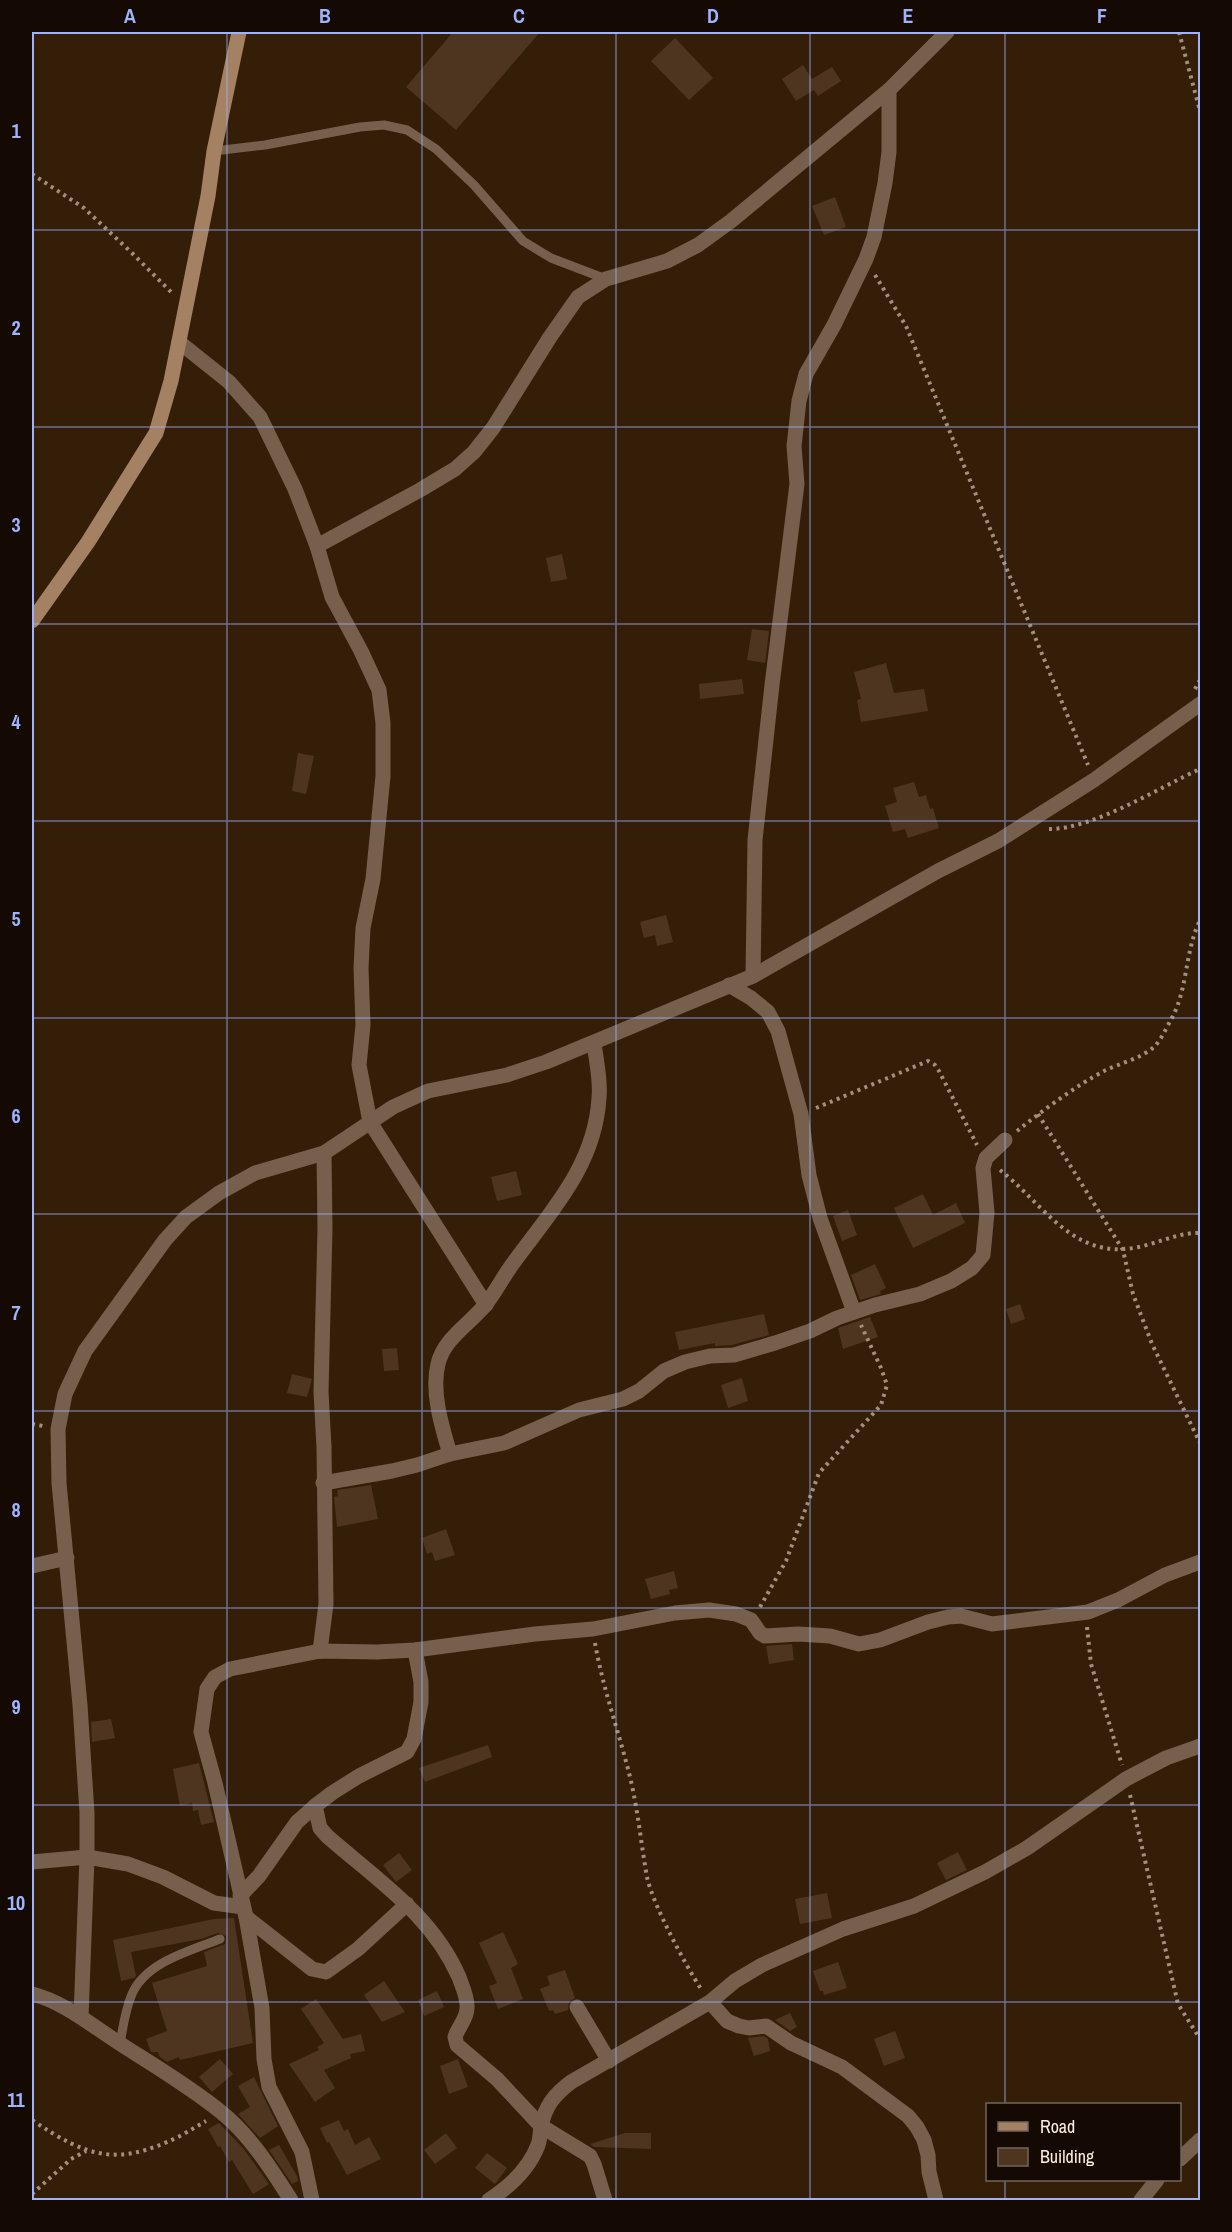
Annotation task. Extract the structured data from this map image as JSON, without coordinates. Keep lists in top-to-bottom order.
{
  "legend": ["Road", "Building"],
  "grid": {
    "columns": [
      "A",
      "B",
      "C",
      "D",
      "E",
      "F"
    ],
    "rows": [
      "1",
      "2",
      "3",
      "4",
      "5",
      "6",
      "7",
      "8",
      "9",
      "10",
      "11"
    ]
  }
}
